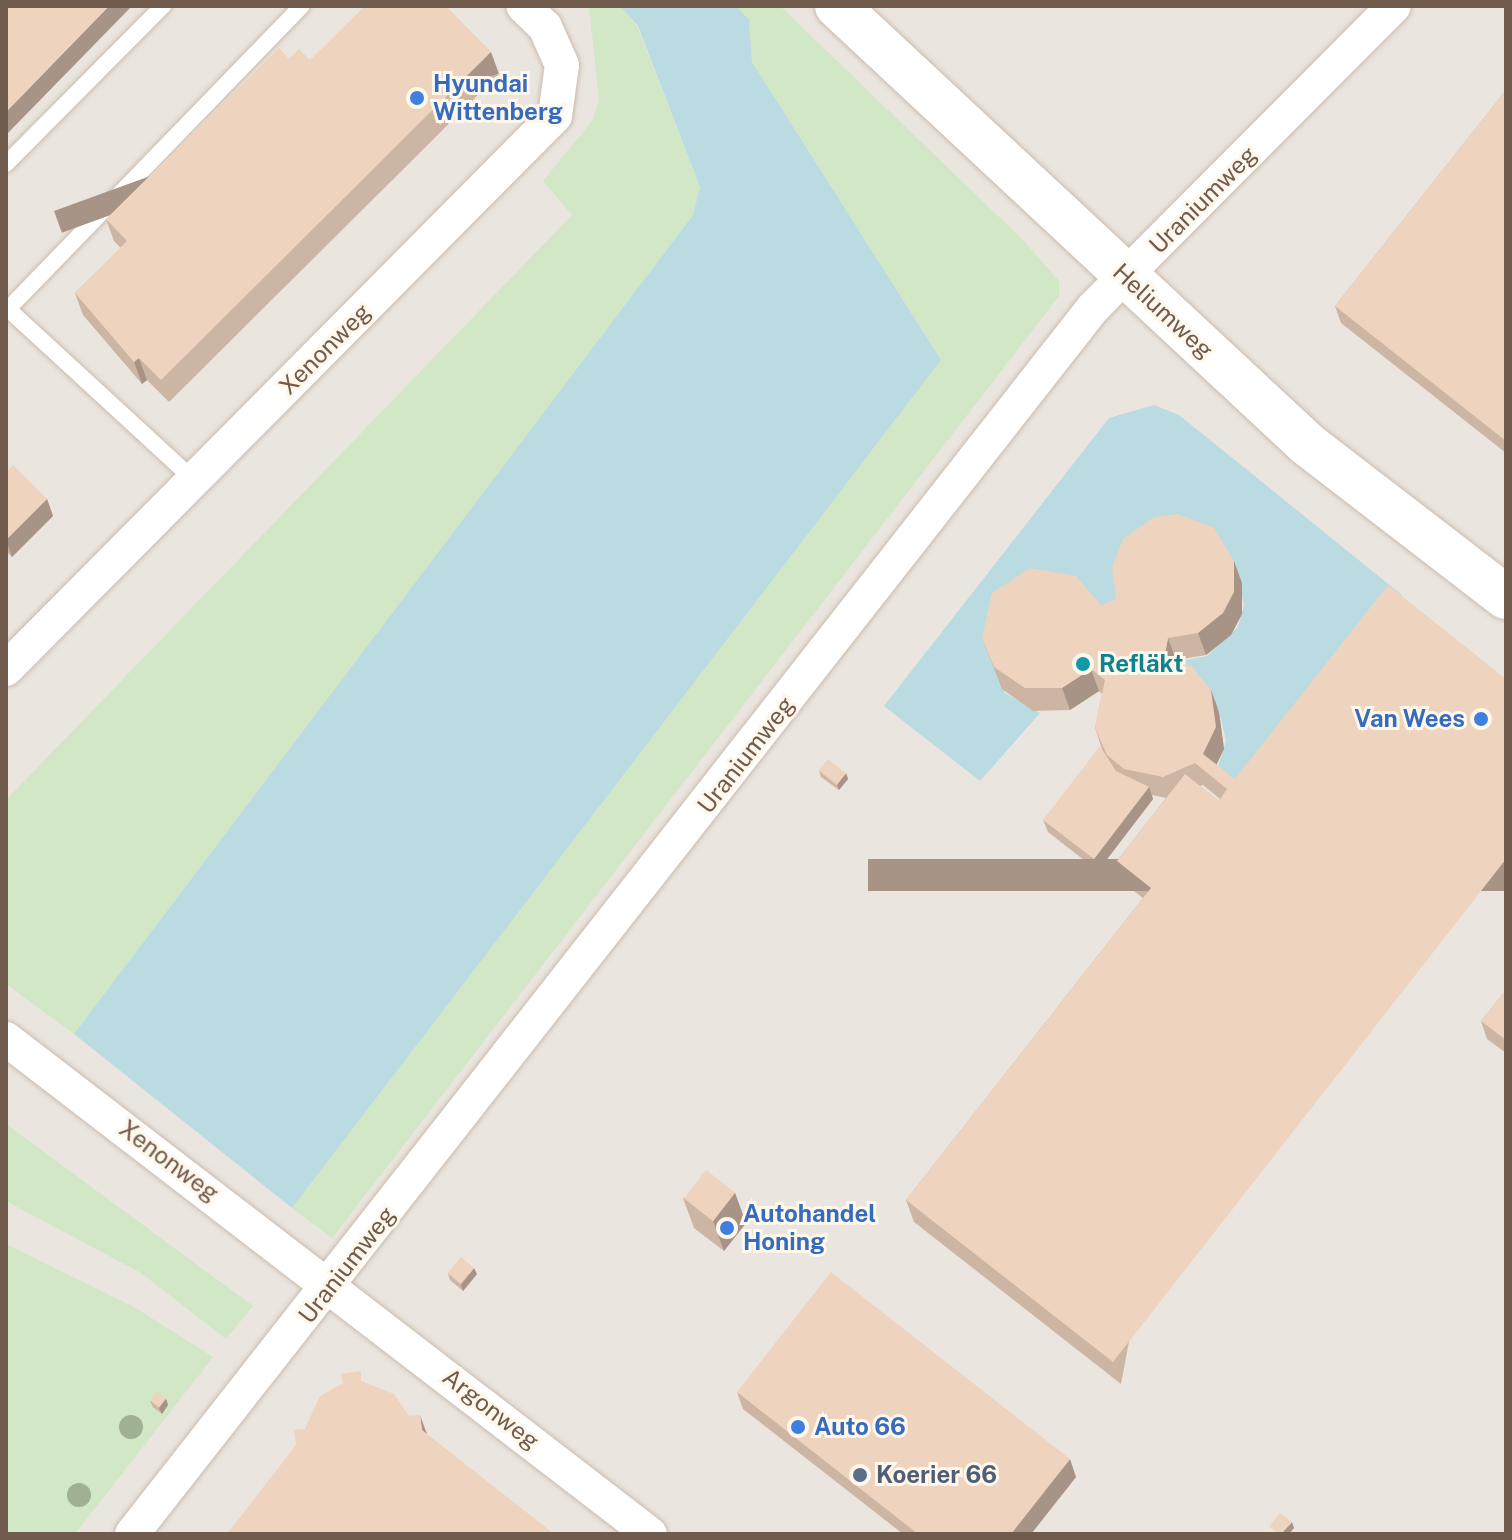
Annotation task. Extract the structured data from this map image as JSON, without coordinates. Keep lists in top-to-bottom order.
{
  "streets": {
    "street": [
      "Uraniumweg",
      "Heliumweg",
      "Xenonweg",
      "Argonweg"
    ]
  },
  "crossings": [
    ["Uraniumweg", "Heliumweg"],
    ["Uraniumweg", "Xenonweg"],
    ["Uraniumweg", "Argonweg"],
    ["Xenonweg", "Argonweg"]
  ],
  "places": [
    "Hyundai Wittenberg",
    "Refläkt",
    "Van Wees",
    "Autohandel Honing",
    "Auto 66",
    "Koerier 66"
  ]
}
